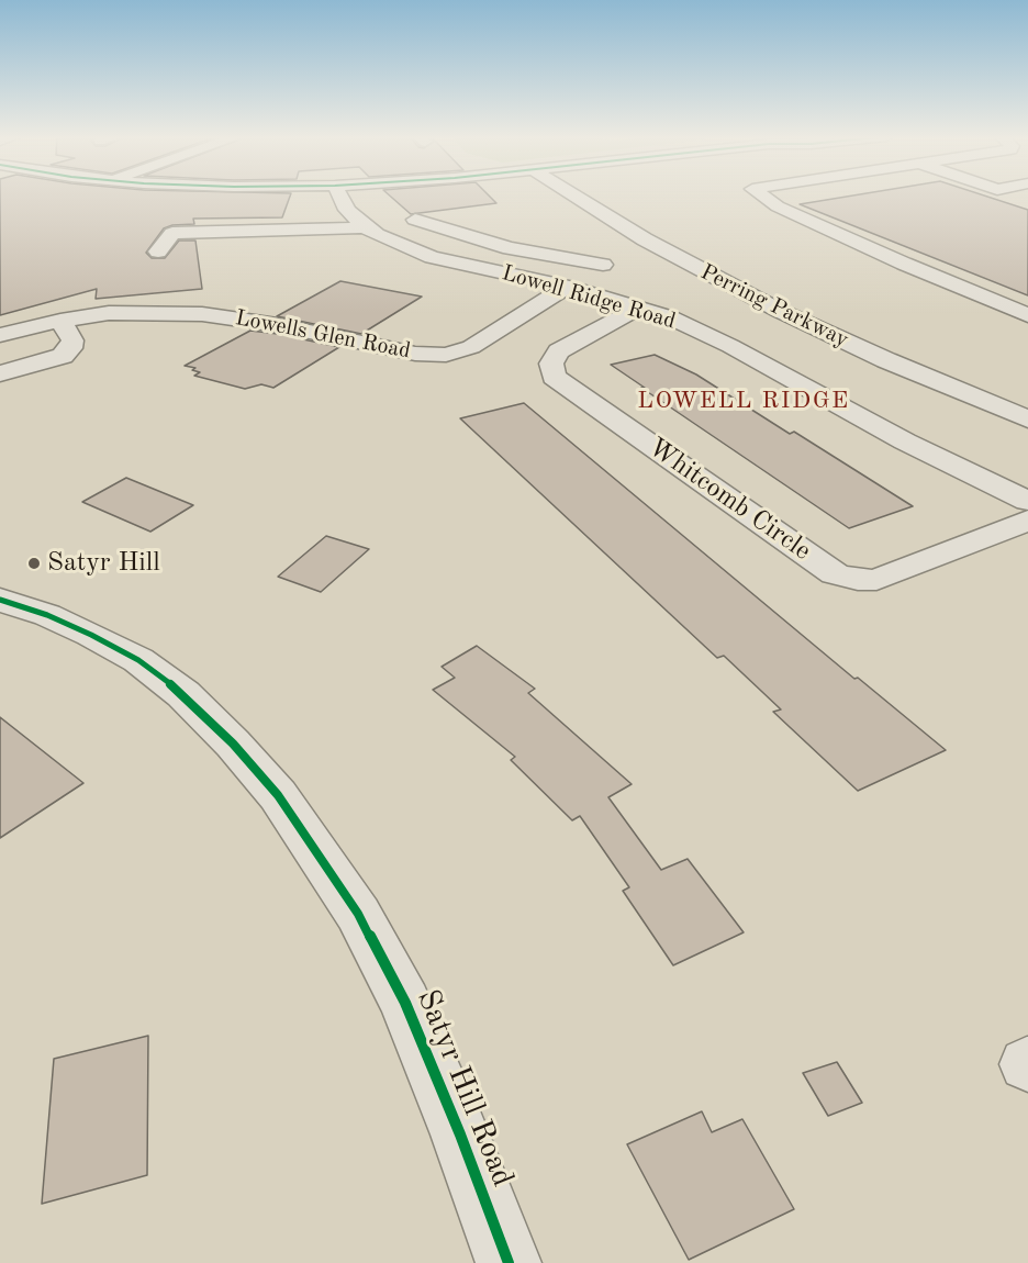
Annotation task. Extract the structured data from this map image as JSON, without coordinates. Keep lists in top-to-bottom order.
{
  "streets": {
    "street": [
      "Lowell Ridge Road",
      "Perring Parkway",
      "Lowells Glen Road",
      "Whitcomb Circle",
      "Satyr Hill Road"
    ]
  },
  "crossings": [
    ["Lowell Ridge Road", "Lowells Glen Road"],
    ["Lowell Ridge Road", "Whitcomb Circle"]
  ],
  "districts": ["LOWELL RIDGE"],
  "places": ["Satyr Hill"]
}
